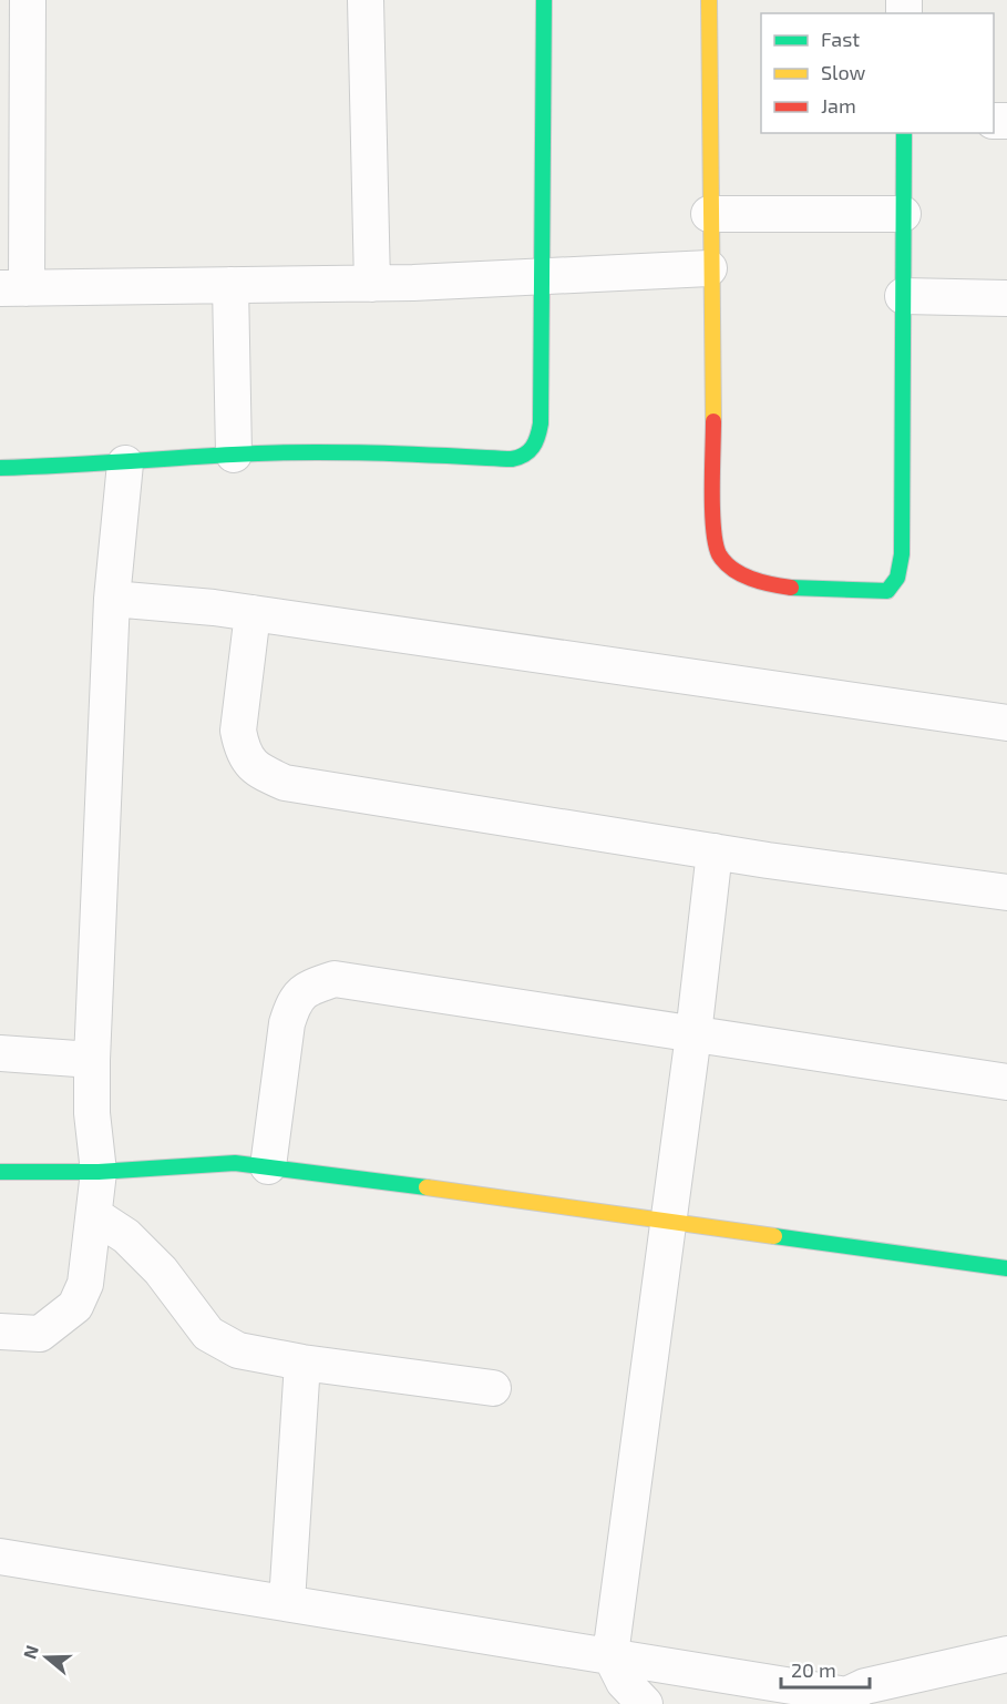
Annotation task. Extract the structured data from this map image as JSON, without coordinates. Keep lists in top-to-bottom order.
{
  "legend": ["Fast", "Slow", "Jam"],
  "scale_bar": "20 m",
  "north": "left"
}
